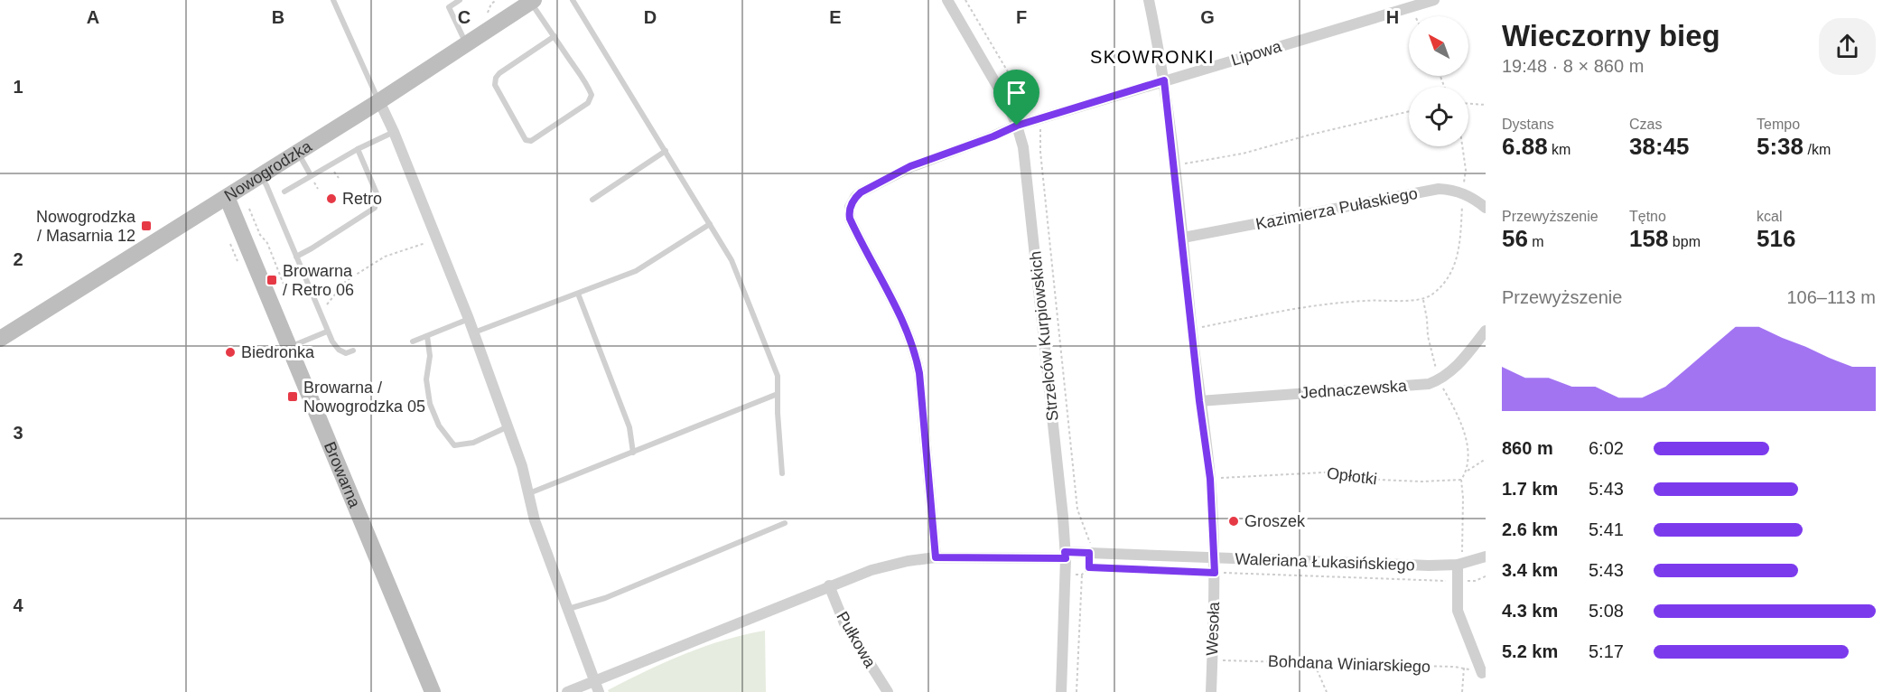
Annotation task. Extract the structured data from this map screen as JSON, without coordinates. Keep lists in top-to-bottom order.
{
  "streets": {
    "main road": ["Nowogrodzka", "Browarna"],
    "street": [
      "Lipowa",
      "Kazimierza Pułaskiego",
      "Strzelców Kurpiowskich",
      "Jednaczewska",
      "Waleriana Łukasińskiego",
      "Wesoła",
      "Pułkowa"
    ],
    "path": ["Opłotki", "Bohdana Winiarskiego"]
  },
  "crossings": [
    ["Lipowa", "Strzelców Kurpiowskich"],
    ["Lipowa", "Waleriana Łukasińskiego"],
    ["Lipowa", "Wesoła"],
    ["Nowogrodzka", "Browarna"],
    ["Kazimierza Pułaskiego", "Wesoła"],
    ["Strzelców Kurpiowskich", "Waleriana Łukasińskiego"],
    ["Jednaczewska", "Wesoła"],
    ["Opłotki", "Wesoła"],
    ["Waleriana Łukasińskiego", "Wesoła"],
    ["Waleriana Łukasińskiego", "Pułkowa"],
    ["Wesoła", "Bohdana Winiarskiego"]
  ],
  "districts": ["SKOWRONKI"],
  "places": {
    "other": ["Retro", "Biedronka", "Groszek"],
    "transit": ["Nowogrodzka / Masarnia 12", "Browarna / Retro 06", "Browarna / Nowogrodzka 05"]
  },
  "north": "top left",
  "page": {
    "heading": ["Wieczorny bieg", "19:48 · 8 × 860 m"],
    "stats": [
      ["Dystans", "6.88 km"],
      ["Czas", "38:45"],
      ["Tempo", "5:38 /km"],
      ["Przewyższenie", "56 m"],
      ["Tętno", "158 bpm"],
      ["kcal", "516"]
    ],
    "chart": ["Przewyższenie", "106–113 m"],
    "list": [
      {
        "name": "860 m",
        "note": "6:02"
      },
      {
        "name": "1.7 km",
        "note": "5:43"
      },
      {
        "name": "2.6 km",
        "note": "5:41"
      },
      {
        "name": "3.4 km",
        "note": "5:43"
      },
      {
        "name": "4.3 km",
        "note": "5:08"
      },
      {
        "name": "5.2 km",
        "note": "5:17"
      }
    ]
  },
  "grid": {
    "columns": [
      "A",
      "B",
      "C",
      "D",
      "E",
      "F",
      "G",
      "H"
    ],
    "rows": [
      "1",
      "2",
      "3",
      "4"
    ]
  }
}
